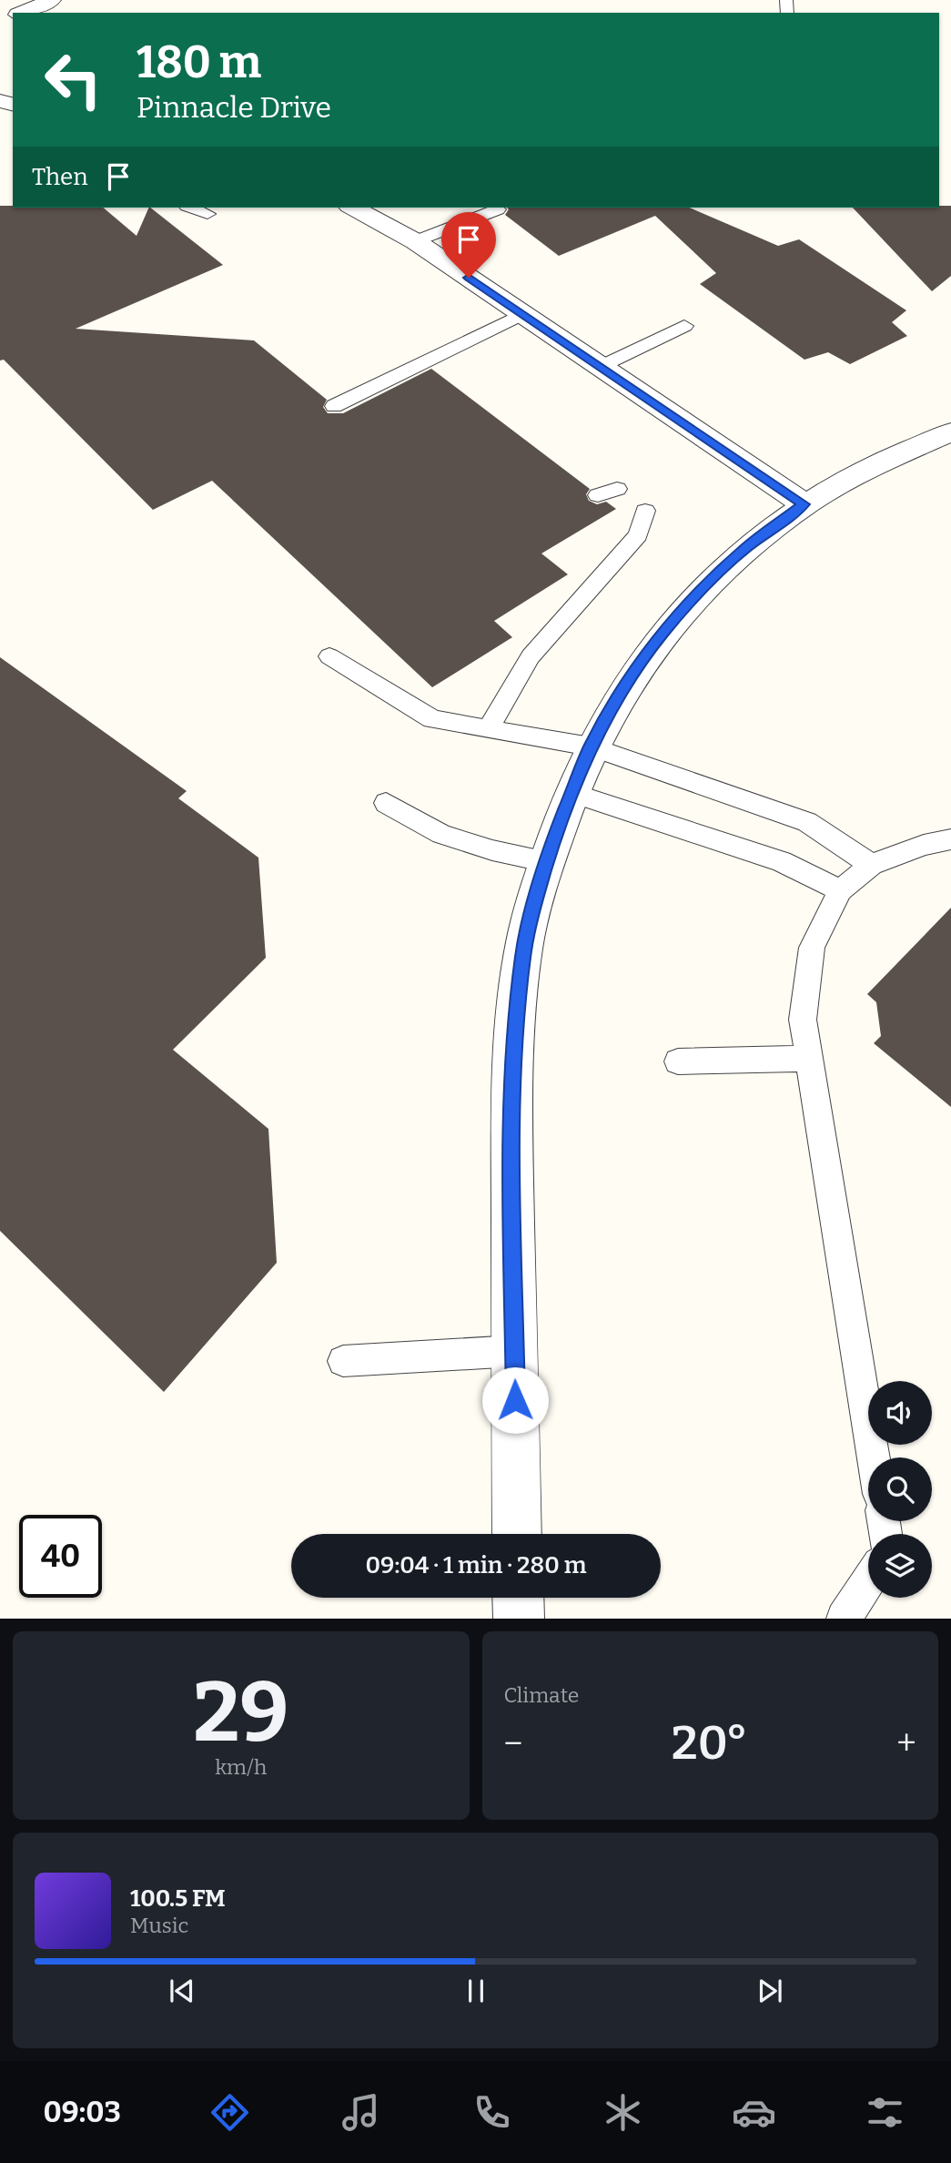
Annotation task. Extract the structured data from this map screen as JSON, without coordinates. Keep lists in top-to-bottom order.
{
  "page": {
    "turn": ["180 m", "Pinnacle Drive"],
    "then": "Then",
    "limit": "40",
    "trip": "09:04 · 1 min · 280 m",
    "tile": [
      ["29", "km/h"],
      "Climate"
    ],
    "heat": ["−", "20°", "+"],
    "song": ["100.5 FM", "Music"],
    "tabs": "09:03"
  }
}
